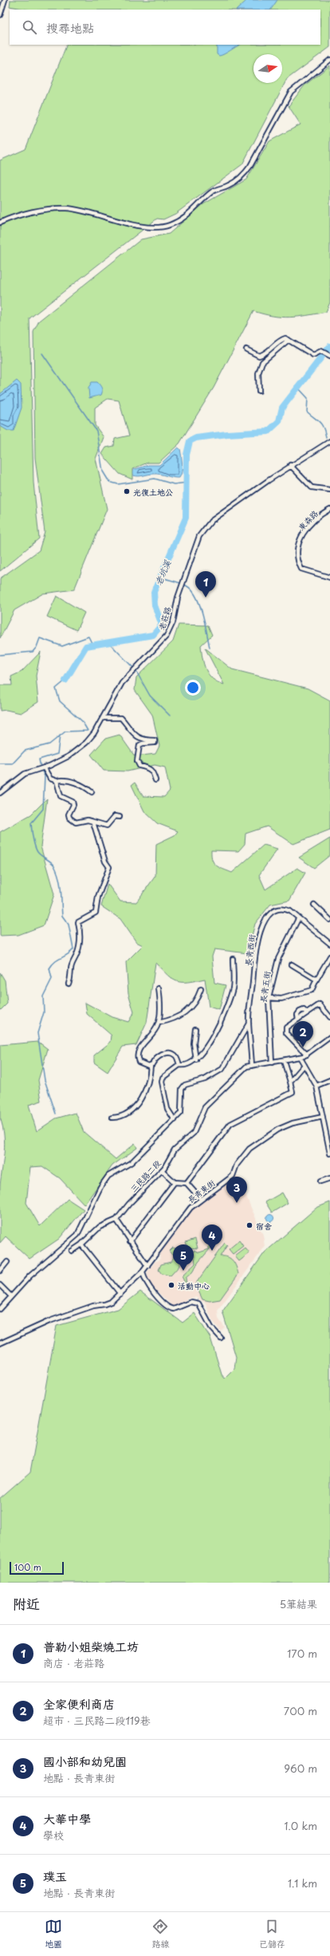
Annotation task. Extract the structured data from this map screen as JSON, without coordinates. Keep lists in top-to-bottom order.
{
  "streets": {
    "street": [
      "東森路",
      "老莊路",
      "長青西街",
      "長青五街",
      "三民路二段",
      "長青東街"
    ]
  },
  "crossings": [
    ["長青西街", "長青五街"],
    ["長青西街", "三民路二段"],
    ["長青五街", "三民路二段"]
  ],
  "water": ["老坑溪"],
  "places": ["光復土地公", "宿舍", "活動中心"],
  "scale_bar": "100 m",
  "north": "right",
  "page": {
    "search": "搜尋地點",
    "pins": [
      "1",
      "2",
      "3",
      "4",
      "5"
    ],
    "scale": "100 m",
    "heading": ["附近", "5筆結果"],
    "list": [
      {
        "mark": "1",
        "name": "普勒小姐柴燒工坊",
        "note": "商店 · 老莊路",
        "value": "170 m"
      },
      {
        "mark": "2",
        "name": "全家便利商店",
        "note": "超市 · 三民路二段119巷",
        "value": "700 m"
      },
      {
        "mark": "3",
        "name": "國小部和幼兒園",
        "note": "地點 · 長青東街",
        "value": "960 m"
      },
      {
        "mark": "4",
        "name": "大華中學",
        "note": "學校",
        "value": "1.0 km"
      },
      {
        "mark": "5",
        "name": "璞玉",
        "note": "地點 · 長青東街",
        "value": "1.1 km"
      }
    ],
    "nav": ["地圖", "路線", "已儲存"]
  }
}
